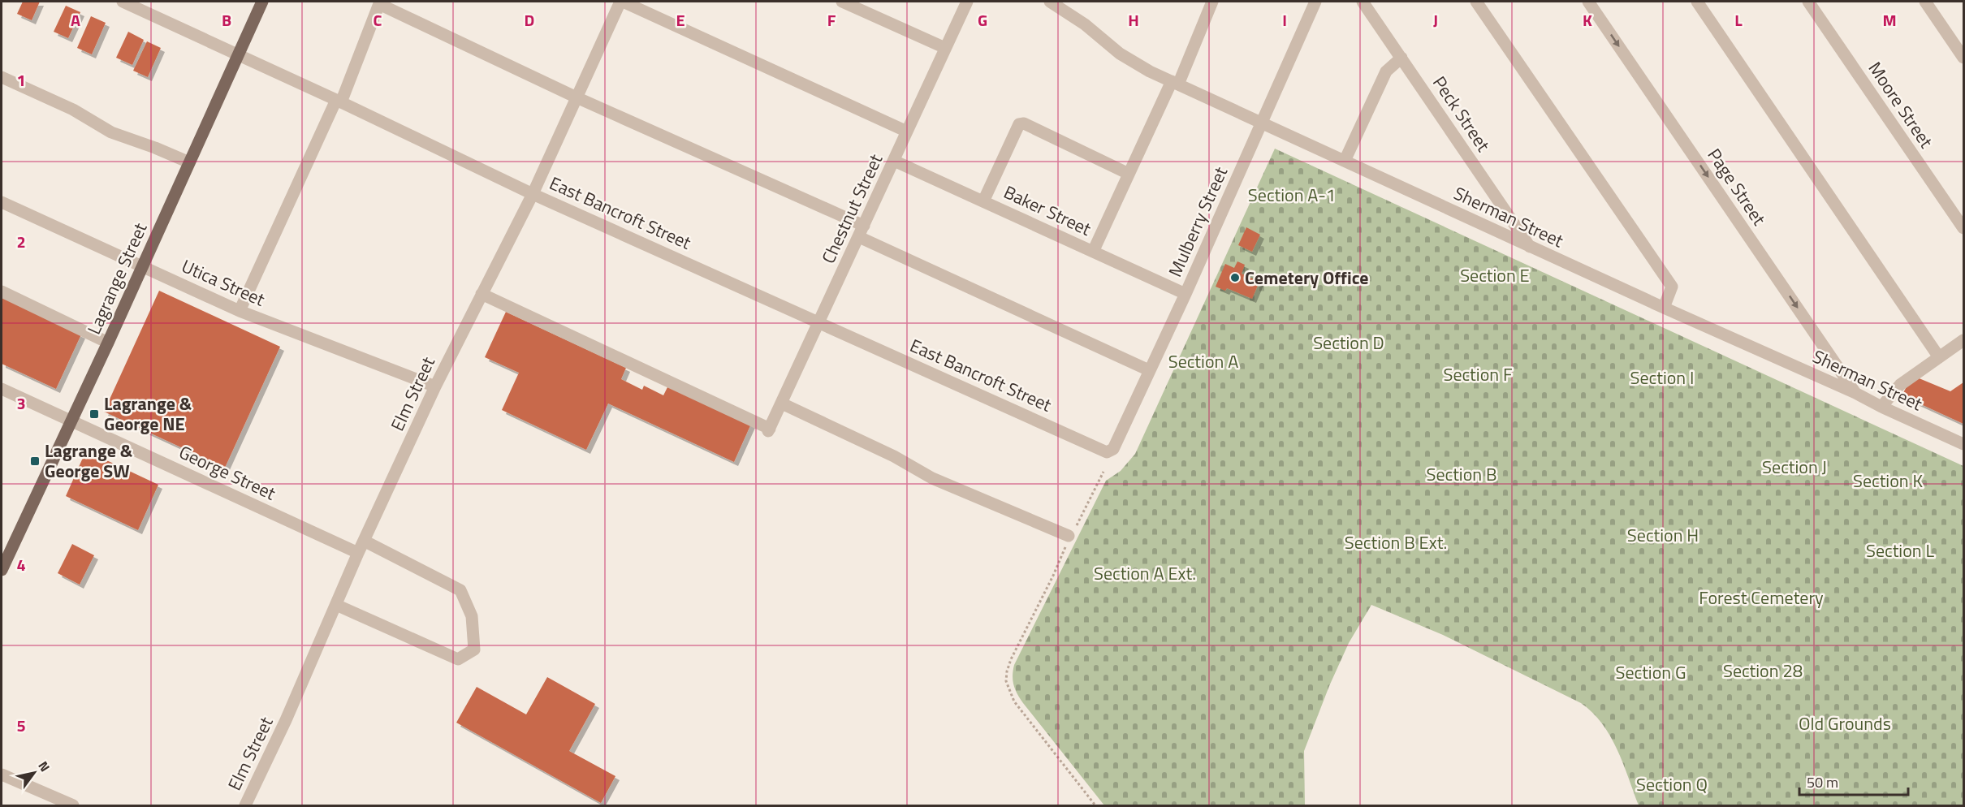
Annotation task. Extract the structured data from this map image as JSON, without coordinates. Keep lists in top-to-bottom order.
{
  "streets": {
    "main road": ["Lagrange Street"],
    "street": [
      "Moore Street",
      "Peck Street",
      "Page Street",
      "Chestnut Street",
      "Baker Street",
      "East Bancroft Street",
      "Sherman Street",
      "Mulberry Street",
      "Utica Street",
      "Elm Street",
      "George Street"
    ]
  },
  "crossings": [
    ["Peck Street", "Sherman Street"],
    ["Page Street", "Sherman Street"],
    ["Chestnut Street", "Baker Street"],
    ["Chestnut Street", "East Bancroft Street"],
    ["Chestnut Street", "Elm Street"],
    ["Baker Street", "Mulberry Street"],
    ["East Bancroft Street", "Mulberry Street"],
    ["East Bancroft Street", "Lagrange Street"],
    ["East Bancroft Street", "Elm Street"],
    ["Sherman Street", "Mulberry Street"],
    ["Lagrange Street", "Utica Street"],
    ["Lagrange Street", "George Street"],
    ["Utica Street", "Elm Street"],
    ["Elm Street", "George Street"]
  ],
  "parks": [
    "Section A-1",
    "Section E",
    "Section D",
    "Section A",
    "Section F",
    "Section I",
    "Section J",
    "Section B",
    "Section K",
    "Section H",
    "Section B Ext.",
    "Section L",
    "Section A Ext.",
    "Forest Cemetery",
    "Section 28",
    "Section G",
    "Old Grounds",
    "Section Q"
  ],
  "places": {
    "other": ["Cemetery Office"],
    "transit": ["Lagrange & George NE", "Lagrange & George SW"]
  },
  "scale_bar": "50 m",
  "north": "top right",
  "grid": {
    "columns": [
      "A",
      "B",
      "C",
      "D",
      "E",
      "F",
      "G",
      "H",
      "I",
      "J",
      "K",
      "L",
      "M"
    ],
    "rows": [
      "1",
      "2",
      "3",
      "4",
      "5"
    ]
  }
}
